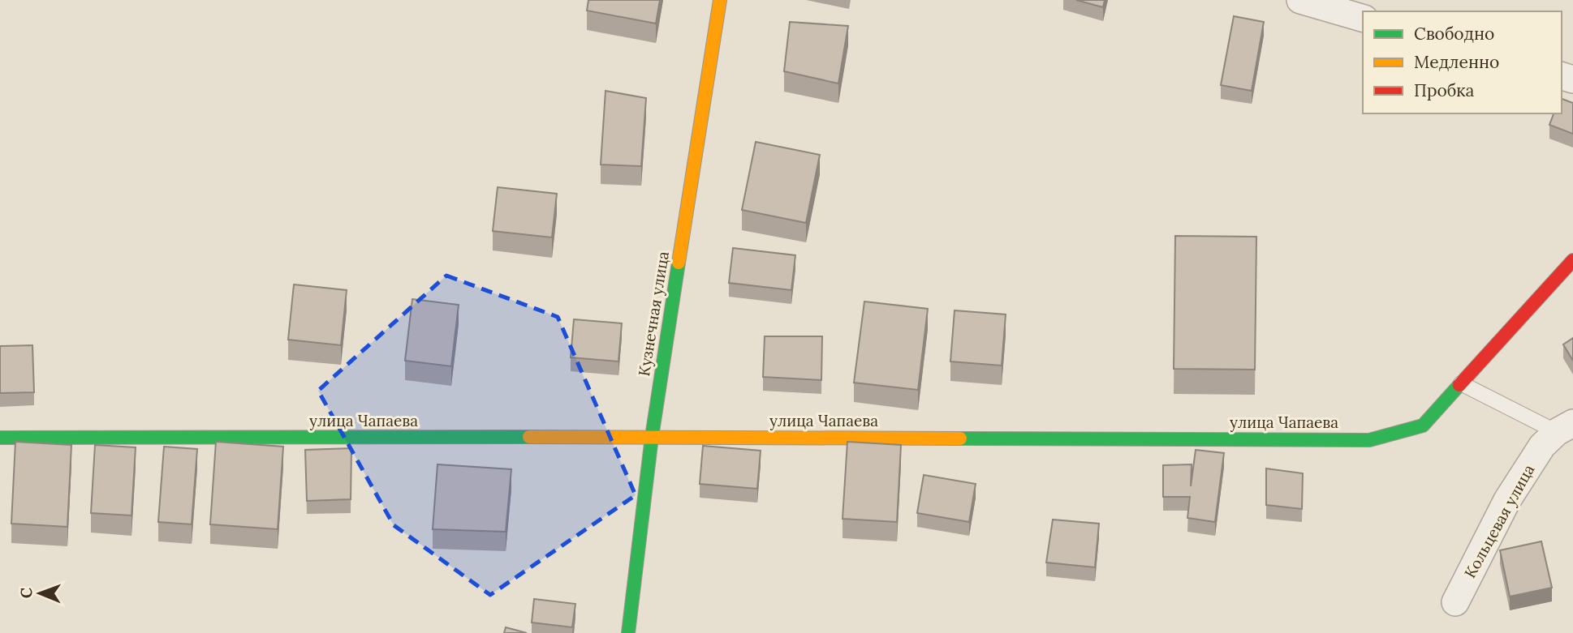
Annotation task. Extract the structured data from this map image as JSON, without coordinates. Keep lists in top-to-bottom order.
{
  "streets": {
    "street": ["Кузнечная улица", "улица Чапаева", "Кольцевая улица"]
  },
  "crossings": [
    ["Кузнечная улица", "улица Чапаева"]
  ],
  "legend": ["Свободно", "Медленно", "Пробка"],
  "north": "left"
}
